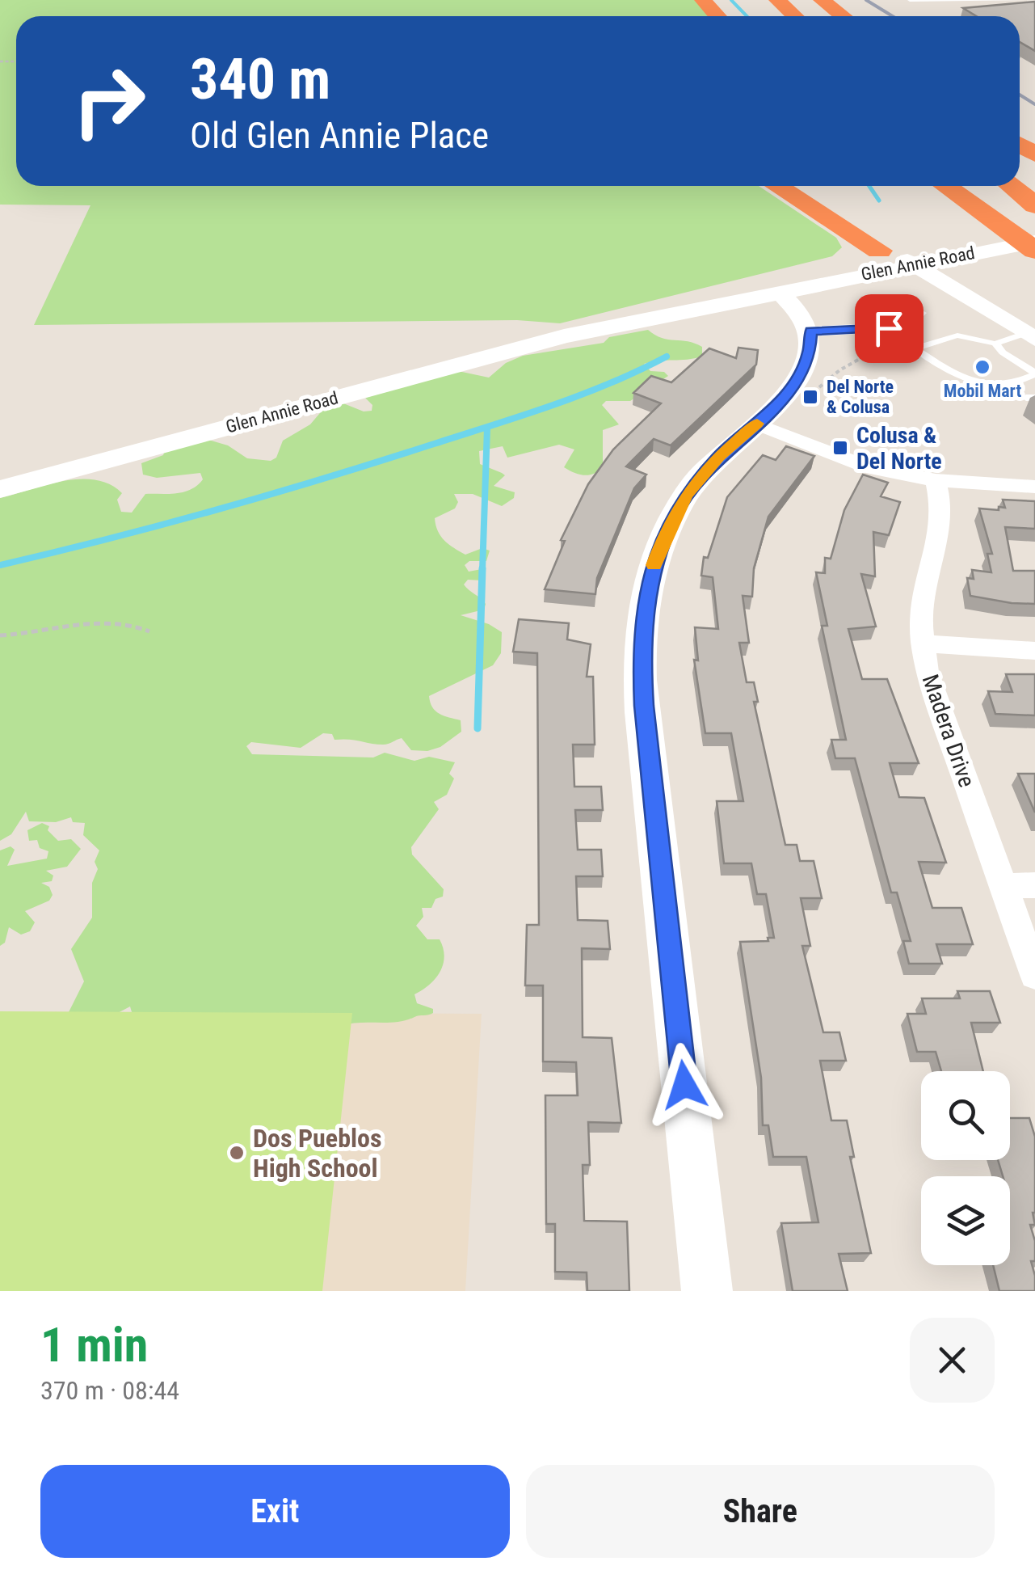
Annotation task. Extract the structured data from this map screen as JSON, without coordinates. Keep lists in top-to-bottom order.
{
  "streets": {
    "main road": ["Glen Annie Road"],
    "street": ["Madera Drive"]
  },
  "places": {
    "other": ["Mobil Mart", "Dos Pueblos High School"],
    "transit": ["Del Norte & Colusa", "Colusa & Del Norte"]
  },
  "page": {
    "turn": ["340 m", "Old Glen Annie Place"],
    "heading": ["1 min", "370 m · 08:44"],
    "buttons": ["Exit", "Share"]
  }
}
